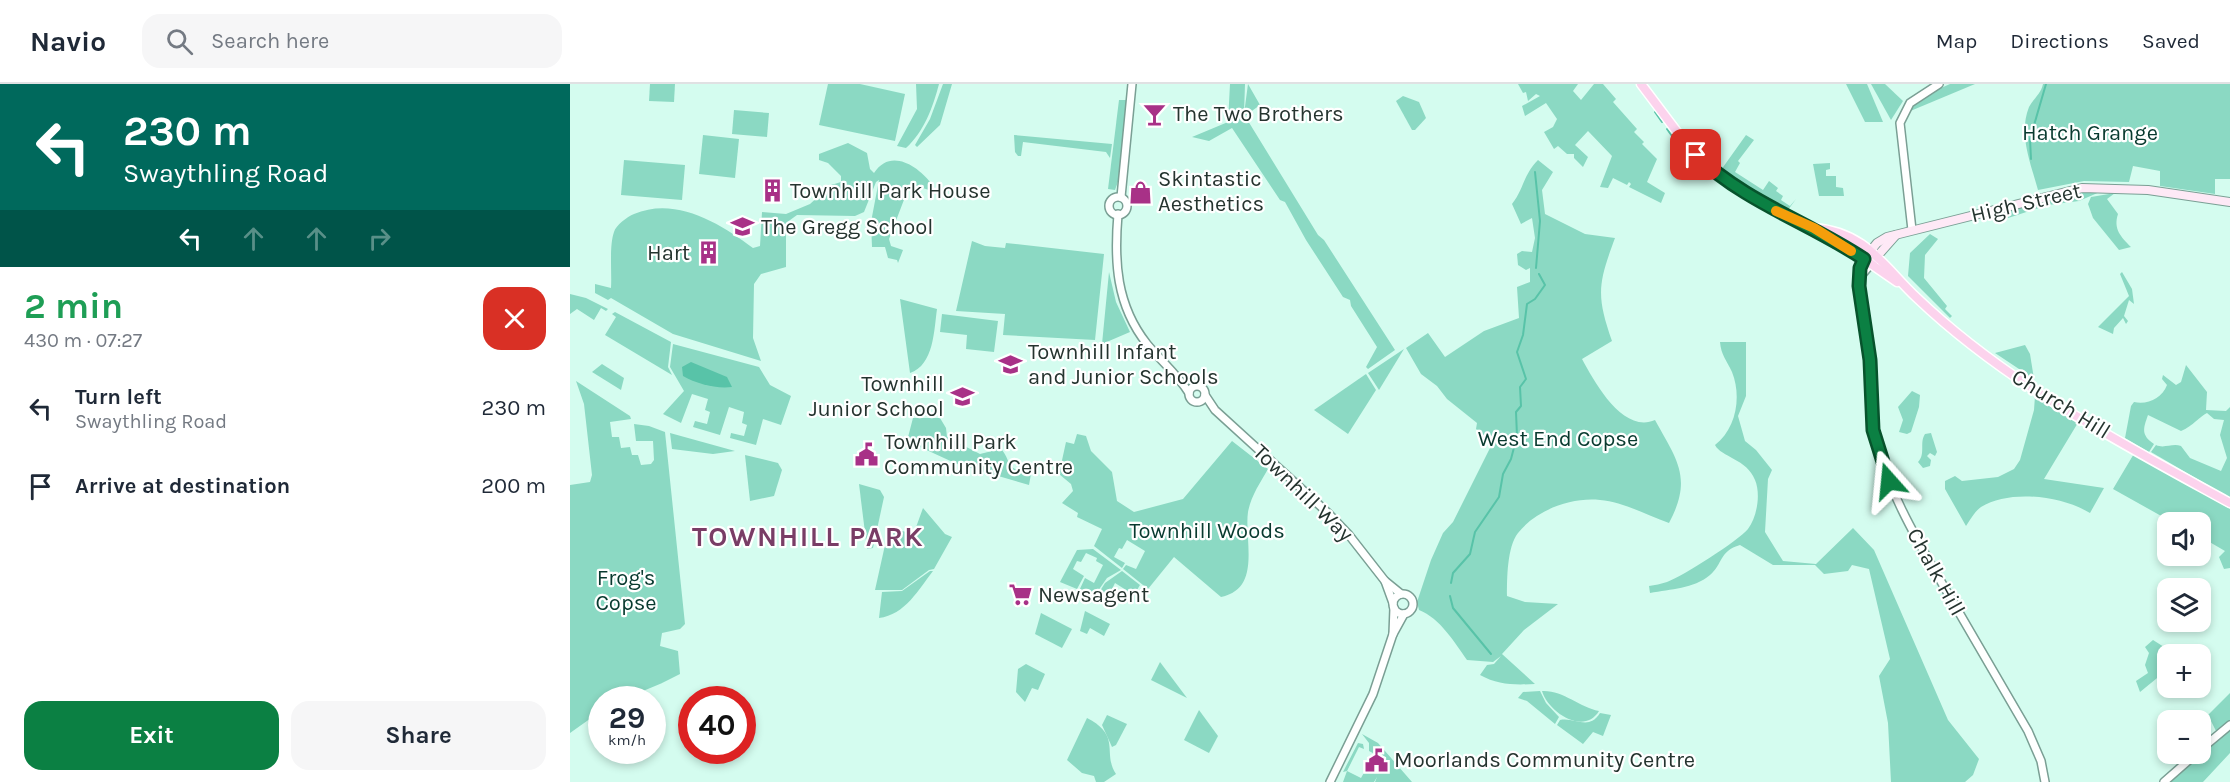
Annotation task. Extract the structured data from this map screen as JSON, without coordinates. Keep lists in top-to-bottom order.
{
  "streets": {
    "main road": ["High Street", "Church Hill"],
    "street": ["Townhill Way", "Chalk Hill"]
  },
  "crossings": [
    ["High Street", "Church Hill"],
    ["High Street", "Chalk Hill"],
    ["Church Hill", "Chalk Hill"]
  ],
  "districts": ["TOWNHILL PARK"],
  "parks": [
    "Hatch Grange",
    "West End Copse",
    "Townhill Woods",
    "Frog's Copse"
  ],
  "places": {
    "bar": ["The Two Brothers"],
    "building": ["Townhill Park House", "Hart"],
    "shop": ["Skintastic Aesthetics"],
    "school or university": ["The Gregg School", "Townhill Infant and Junior Schools", "Townhill Junior School"],
    "public building": ["Townhill Park Community Centre", "Moorlands Community Centre"],
    "supermarket": ["Newsagent"]
  },
  "page": {
    "header": "Navio",
    "search": "Search here",
    "nav": ["Map", "Directions", "Saved"],
    "turn": ["230 m", "Swaythling Road"],
    "heading": ["2 min", "430 m · 07:27"],
    "list": [
      {
        "name": "Turn left",
        "note": "Swaythling Road",
        "value": "230 m"
      },
      {
        "name": "Arrive at destination",
        "value": "200 m"
      }
    ],
    "map_buttons": ["+", "−"],
    "speed": "29 km/h",
    "limit": "40",
    "buttons": ["Exit", "Share"]
  }
}
